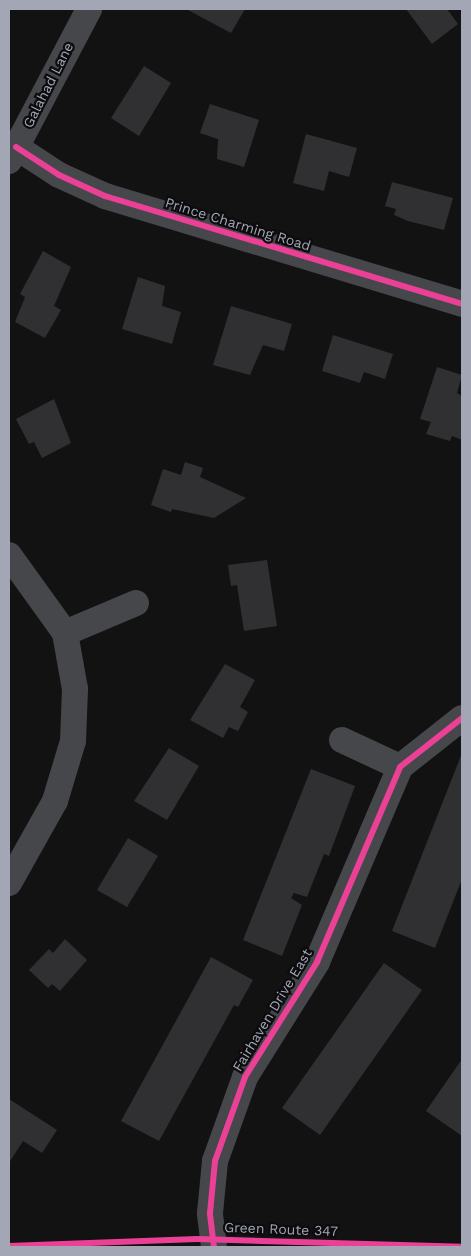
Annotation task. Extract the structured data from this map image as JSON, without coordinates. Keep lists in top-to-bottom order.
{
  "streets": {
    "street": ["Galahad Lane", "Prince Charming Road", "Fairhaven Drive East"],
    "cycle path": ["Green Route 347"]
  },
  "crossings": [
    ["Galahad Lane", "Prince Charming Road"]
  ]
}
